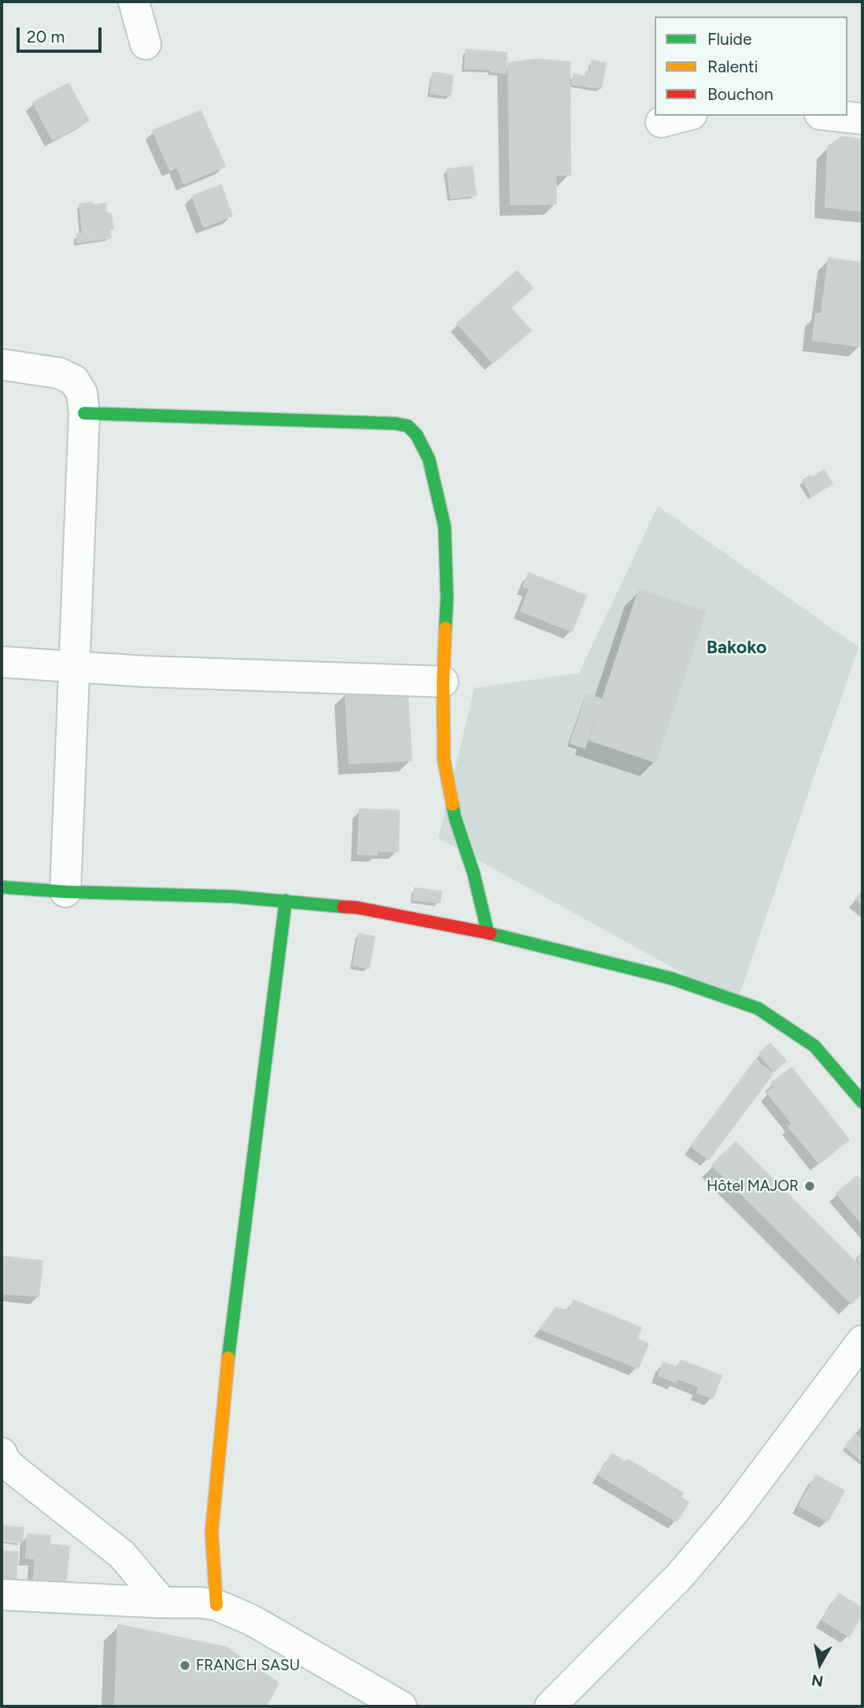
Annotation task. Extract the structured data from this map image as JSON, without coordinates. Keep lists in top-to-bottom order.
{
  "districts": ["Bakoko"],
  "places": ["Hôtel MAJOR", "FRANCH SASU"],
  "legend": ["Fluide", "Ralenti", "Bouchon"],
  "scale_bar": "20 m",
  "north": "bottom"
}
